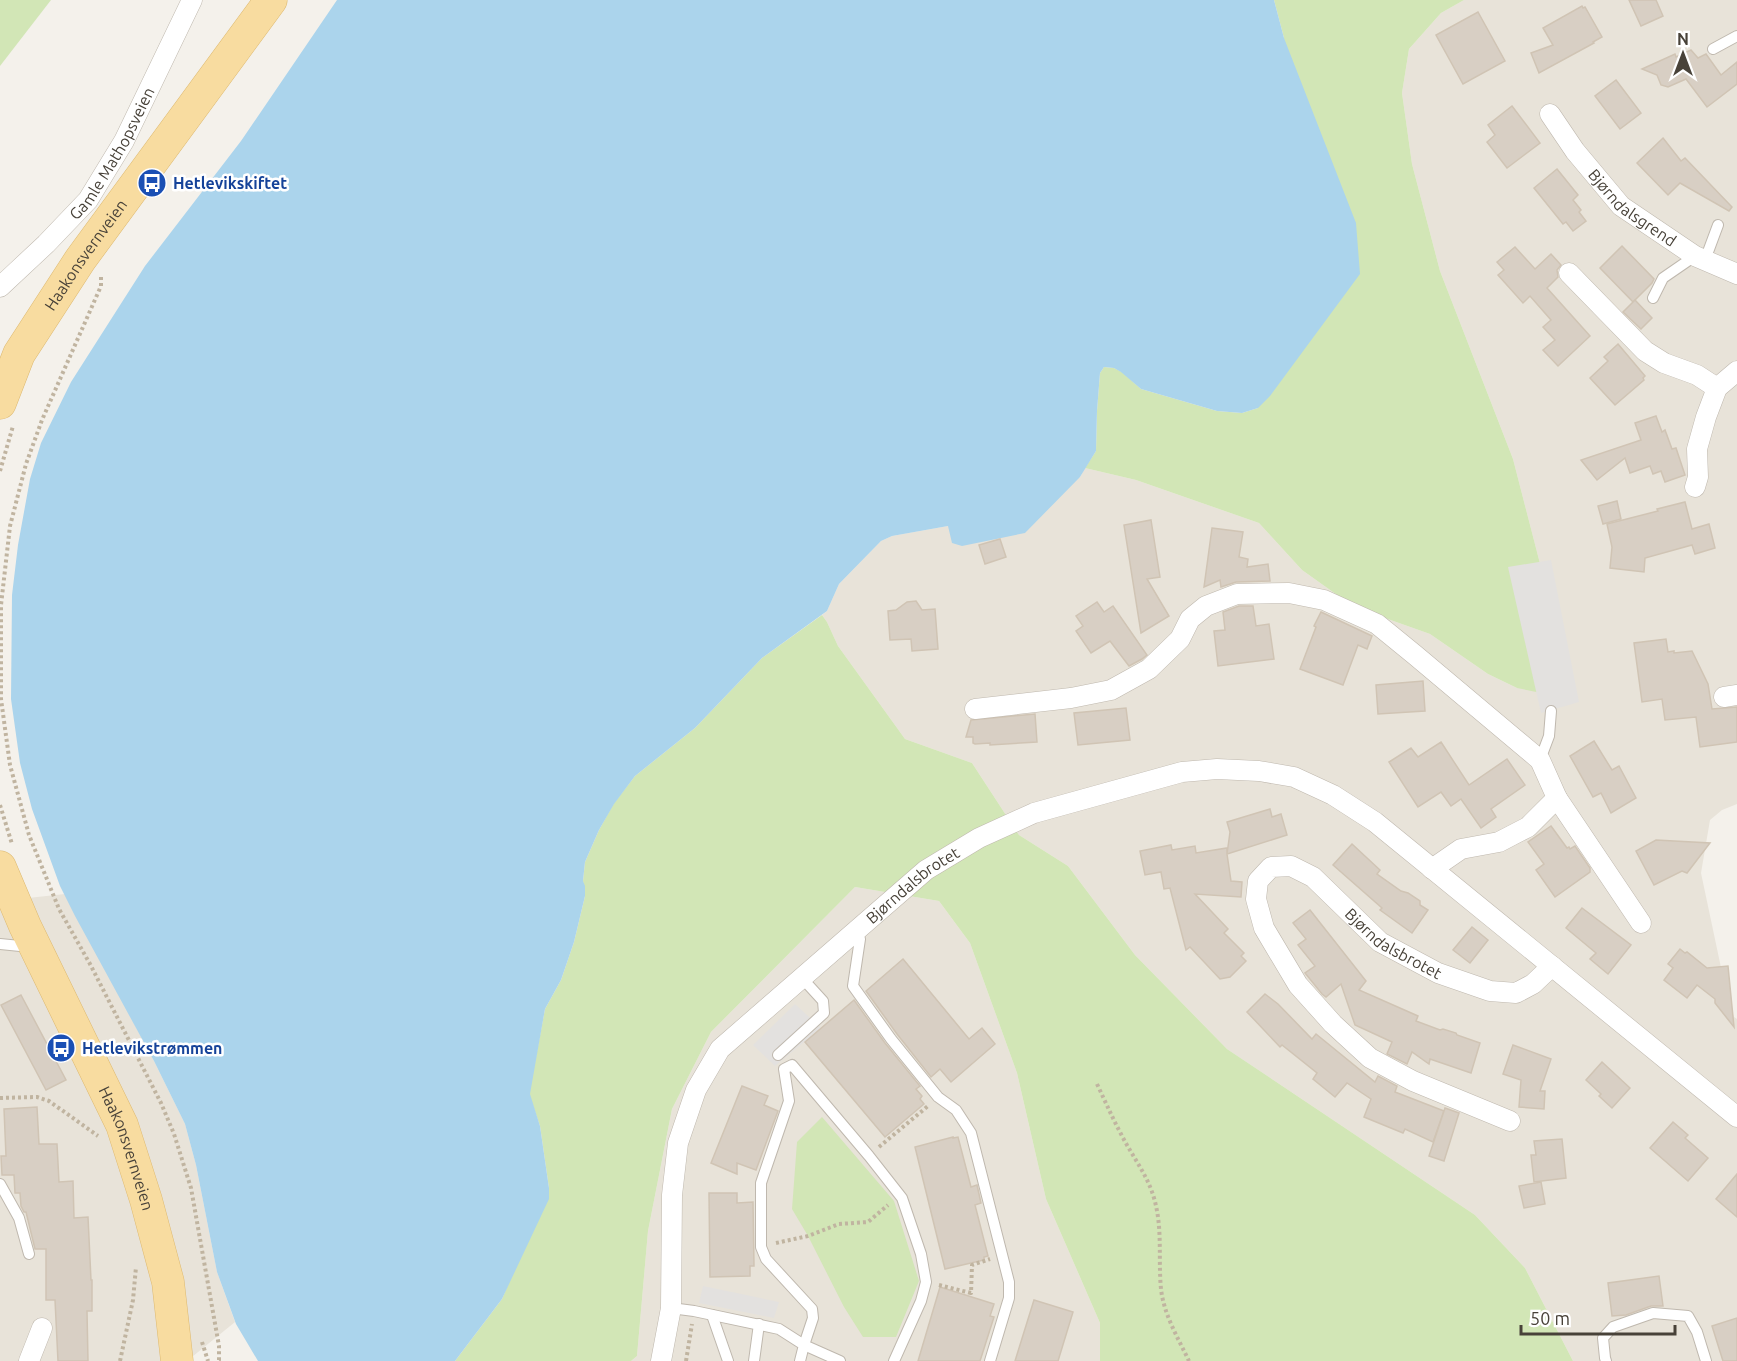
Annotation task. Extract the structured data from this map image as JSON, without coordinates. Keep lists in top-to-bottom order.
{
  "streets": {
    "main road": ["Haakonsvernveien"],
    "street": ["Gamle Mathopsveien", "Bjørndalsgrend", "Bjørndalsbrotet"]
  },
  "places": {
    "bus stop": ["Hetlevikskiftet", "Hetlevikstrømmen"]
  },
  "scale_bar": "50 m",
  "north": "top"
}
